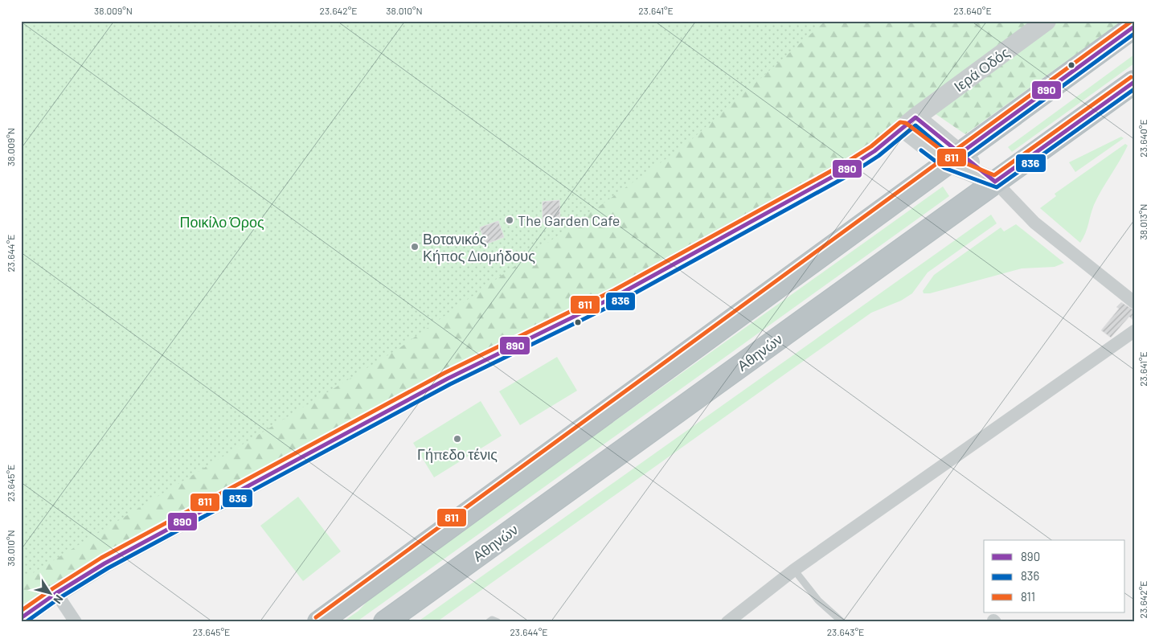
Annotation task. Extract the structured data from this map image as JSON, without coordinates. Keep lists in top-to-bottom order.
{
  "streets": {
    "highway": ["Αθηνών"],
    "main road": ["Ιερά Οδός"]
  },
  "parks": ["Ποικίλο Όρος"],
  "places": ["The Garden Cafe", "Βοτανικός Κήπος Διομήδους", "Γήπεδο τένις"],
  "lines": ["transit line 811", "transit line 890", "transit line 836"],
  "legend": ["890", "836", "811"],
  "north": "bottom right",
  "coordinates": [
    "38.009°N",
    "23.642°E",
    "38.010°N",
    "23.641°E",
    "23.640°E",
    "38.013°N",
    "23.644°E",
    "23.645°E",
    "23.643°E"
  ]
}
